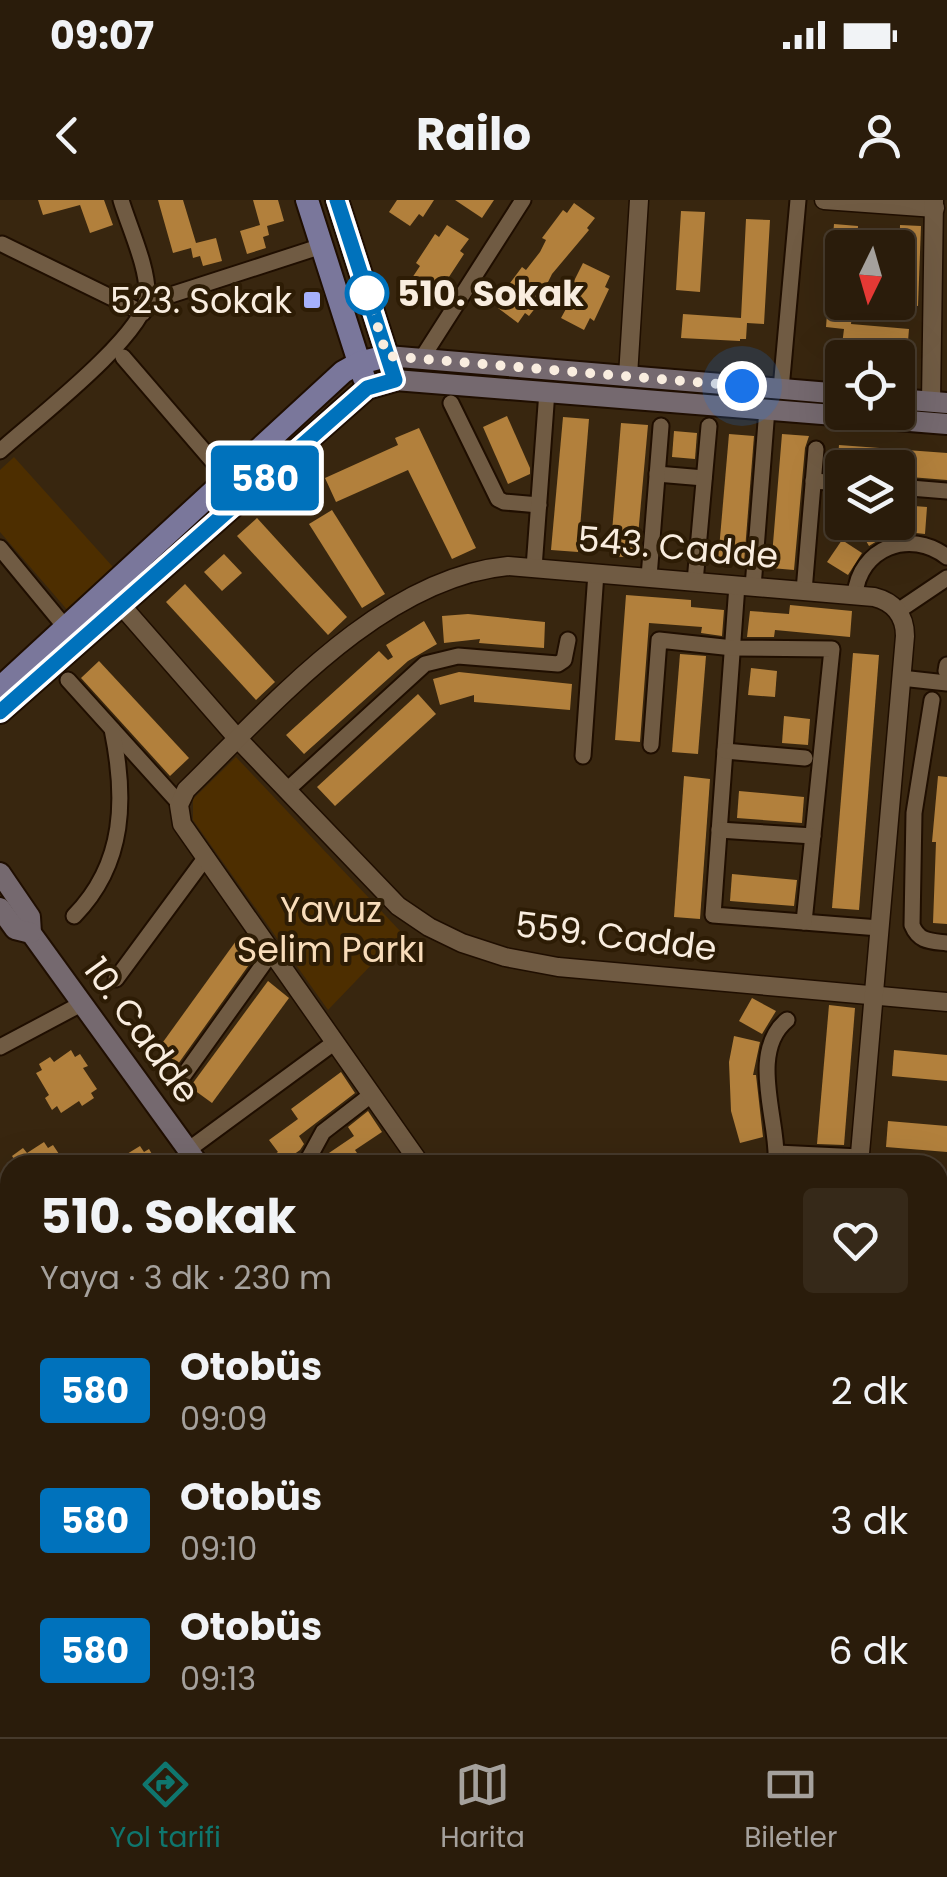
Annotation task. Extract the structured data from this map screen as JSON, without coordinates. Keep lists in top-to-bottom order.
{
  "streets": {
    "main road": ["10. Cadde"],
    "street": ["543. Cadde", "559. Cadde"]
  },
  "crossings": [
    ["543. Cadde", "559. Cadde"]
  ],
  "parks": ["Yavuz Selim Parkı"],
  "places": {
    "other": ["510. Sokak"],
    "transit": ["523. Sokak"]
  },
  "lines": ["bus line 580"],
  "north": "bottom",
  "page": {
    "status": "09:07",
    "header": "Railo",
    "on_map": "580",
    "heading": ["510. Sokak", "Yaya · 3 dk · 230 m"],
    "list": [
      {
        "mark": "580",
        "name": "Otobüs",
        "note": "09:09",
        "value": "2 dk"
      },
      {
        "mark": "580",
        "name": "Otobüs",
        "note": "09:10",
        "value": "3 dk"
      },
      {
        "mark": "580",
        "name": "Otobüs",
        "note": "09:13",
        "value": "6 dk"
      }
    ],
    "tabs": ["Yol tarifi", "Harita", "Biletler"]
  }
}
